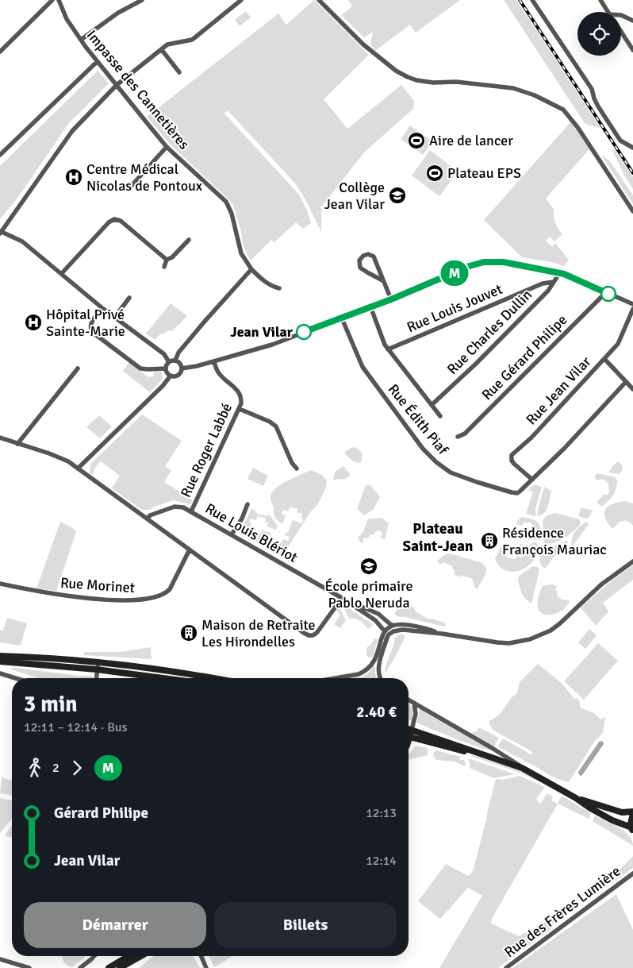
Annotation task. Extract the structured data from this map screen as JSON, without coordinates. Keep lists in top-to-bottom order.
{
  "streets": {
    "street": [
      "Impasse des Cannetières",
      "Rue Louis Jouvet",
      "Rue Charles Dullin",
      "Rue Gérard Philipe",
      "Rue Jean Vilar",
      "Rue Édith Piaf",
      "Rue Roger Labbé",
      "Rue Louis Blériot",
      "Rue Morinet",
      "Rue des Frères Lumière"
    ]
  },
  "crossings": [
    ["Rue Louis Jouvet", "Rue Charles Dullin"],
    ["Rue Jean Vilar", "Rue Édith Piaf"],
    ["Rue Roger Labbé", "Rue Louis Blériot"]
  ],
  "districts": ["Plateau Saint-Jean"],
  "places": {
    "sports": ["Aire de lancer", "Plateau EPS"],
    "hospital": ["Centre Médical Nicolas de Pontoux", "Hôpital Privé Sainte-Marie"],
    "school or university": ["Collège Jean Vilar", "École primaire Pablo Neruda"],
    "other": ["Jean Vilar"],
    "building": ["Résidence François Mauriac", "Maison de Retraite Les Hirondelles"]
  },
  "lines": ["bus line M"],
  "page": {
    "on_map": "M",
    "heading": ["3 min", "12:11 – 12:14 · Bus", "2.40 €"],
    "legs": ["2", "M"],
    "list": [
      {
        "name": "Gérard Philipe",
        "value": "12:13"
      },
      {
        "name": "Jean Vilar",
        "value": "12:14"
      }
    ],
    "buttons": ["Démarrer", "Billets"]
  }
}
